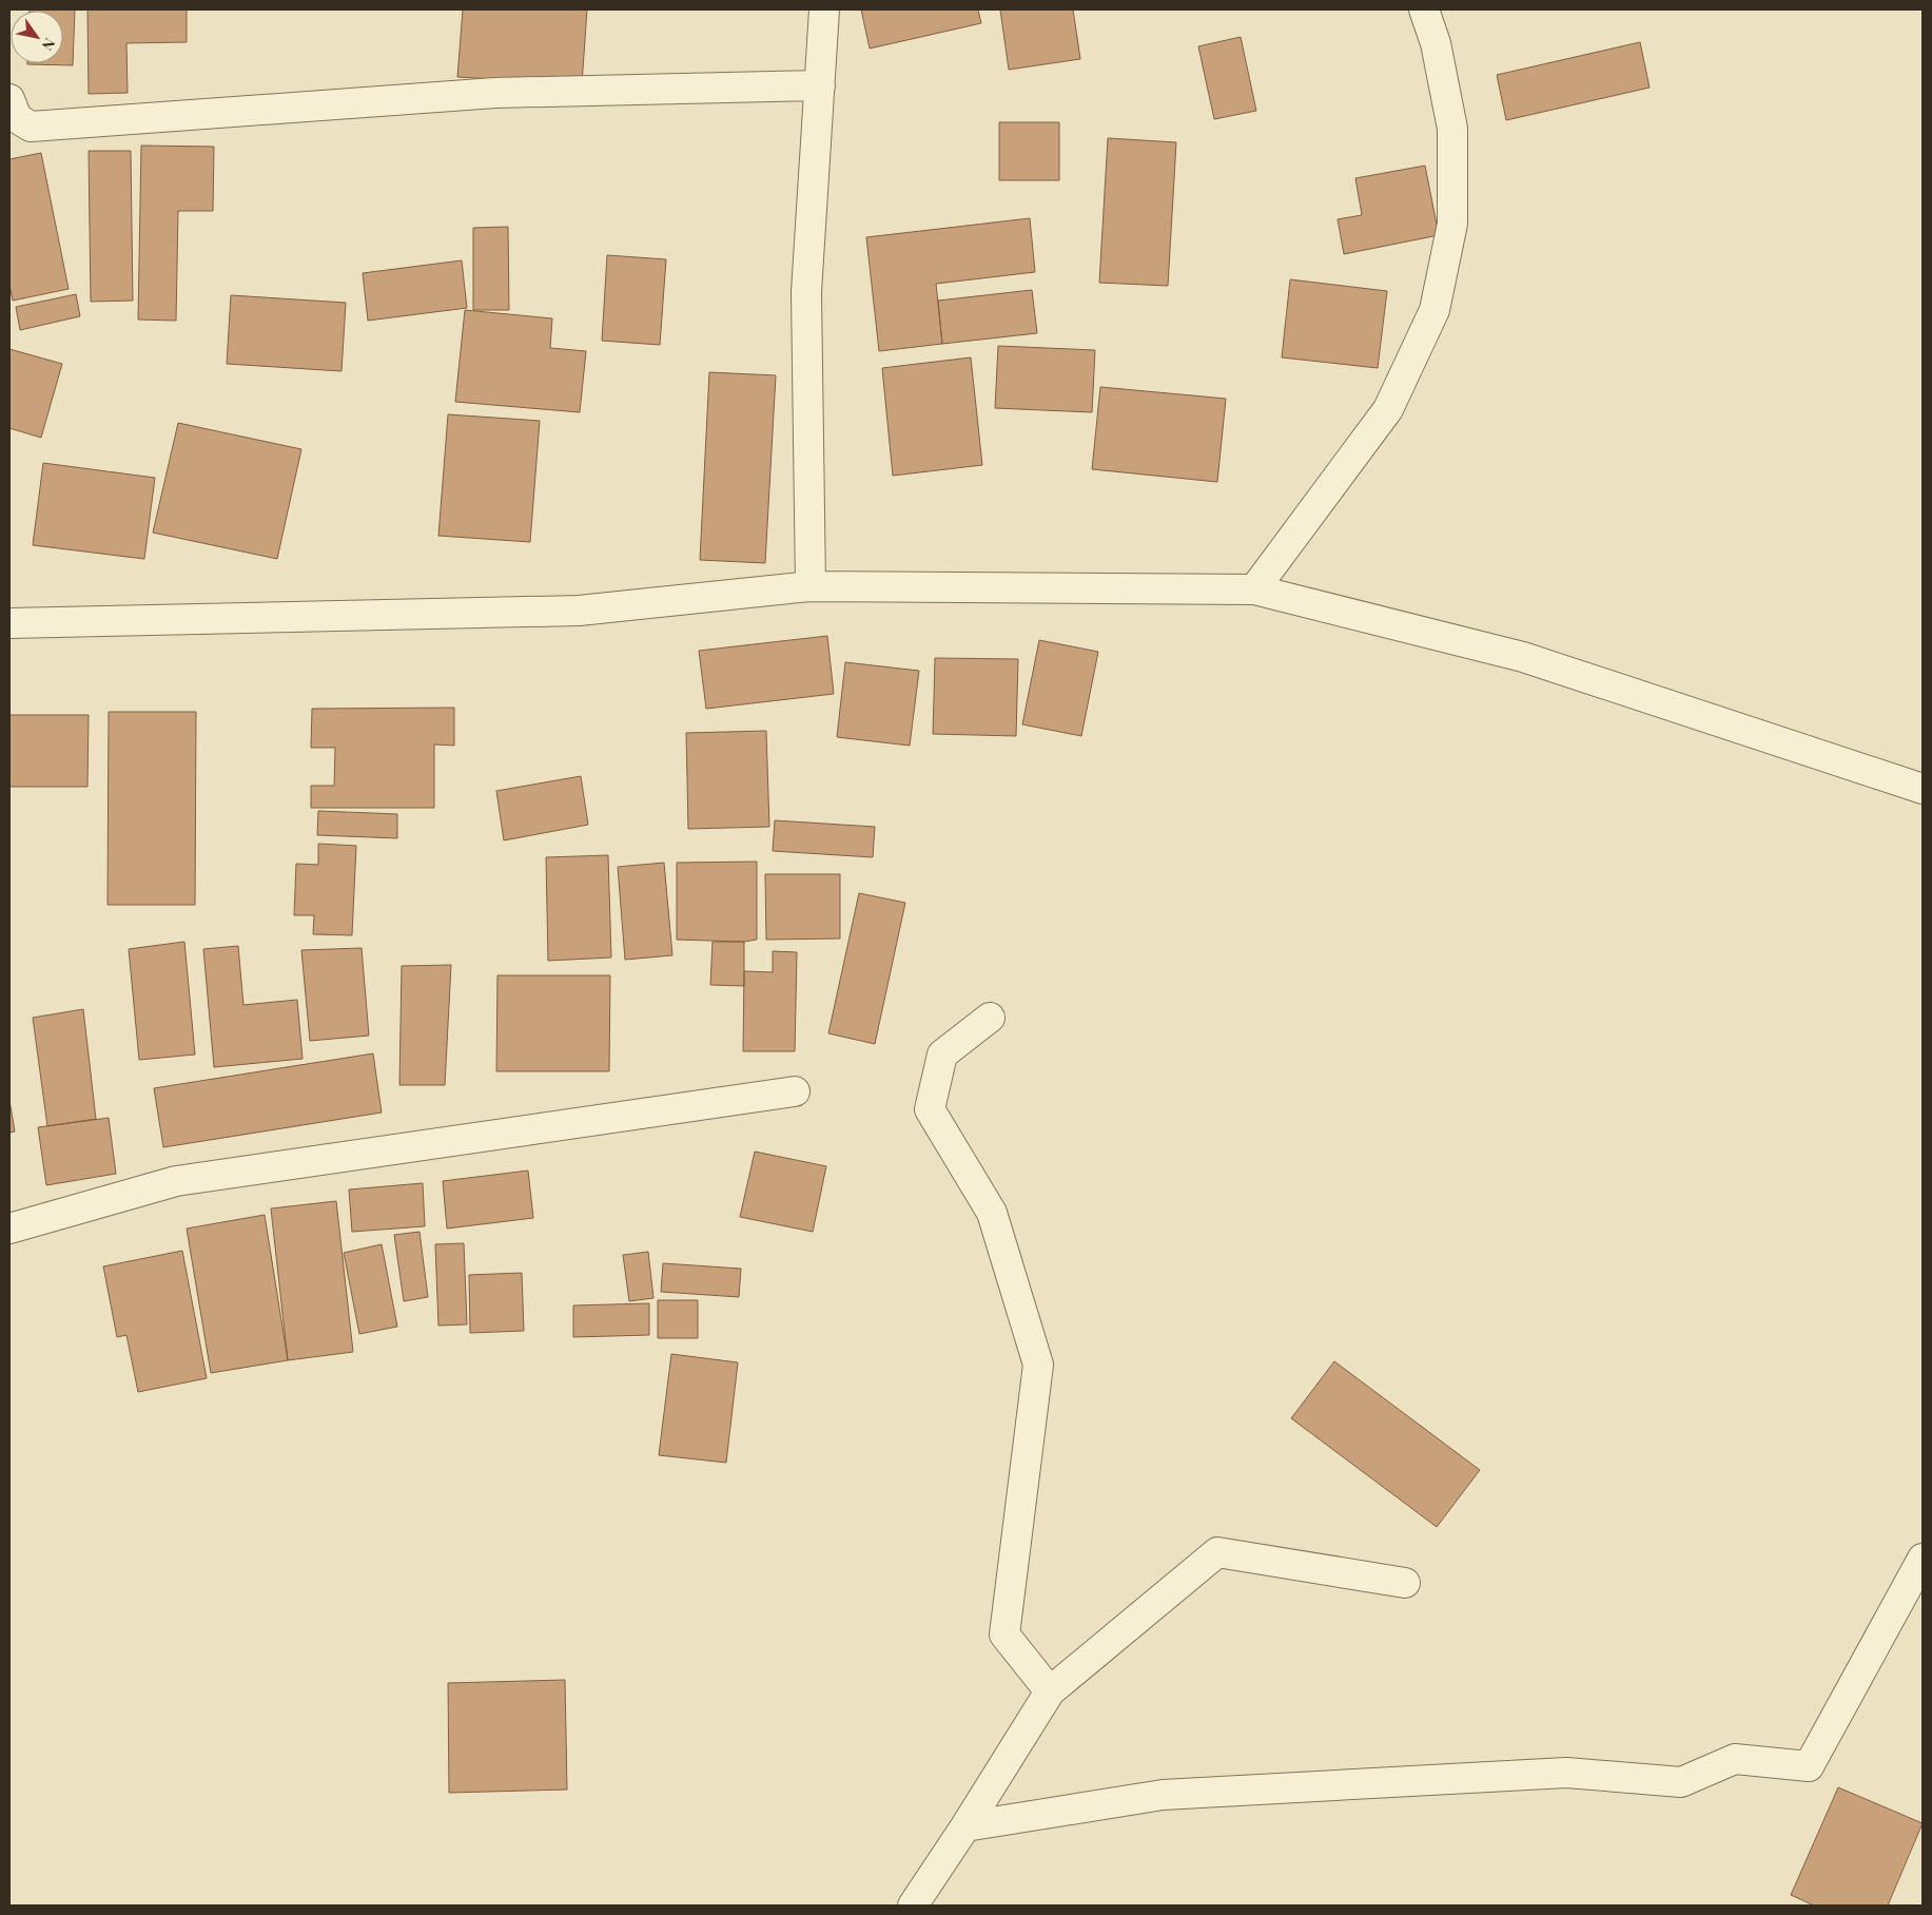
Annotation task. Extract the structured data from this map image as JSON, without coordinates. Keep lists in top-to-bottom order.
{
  "north": "bottom right"
}
